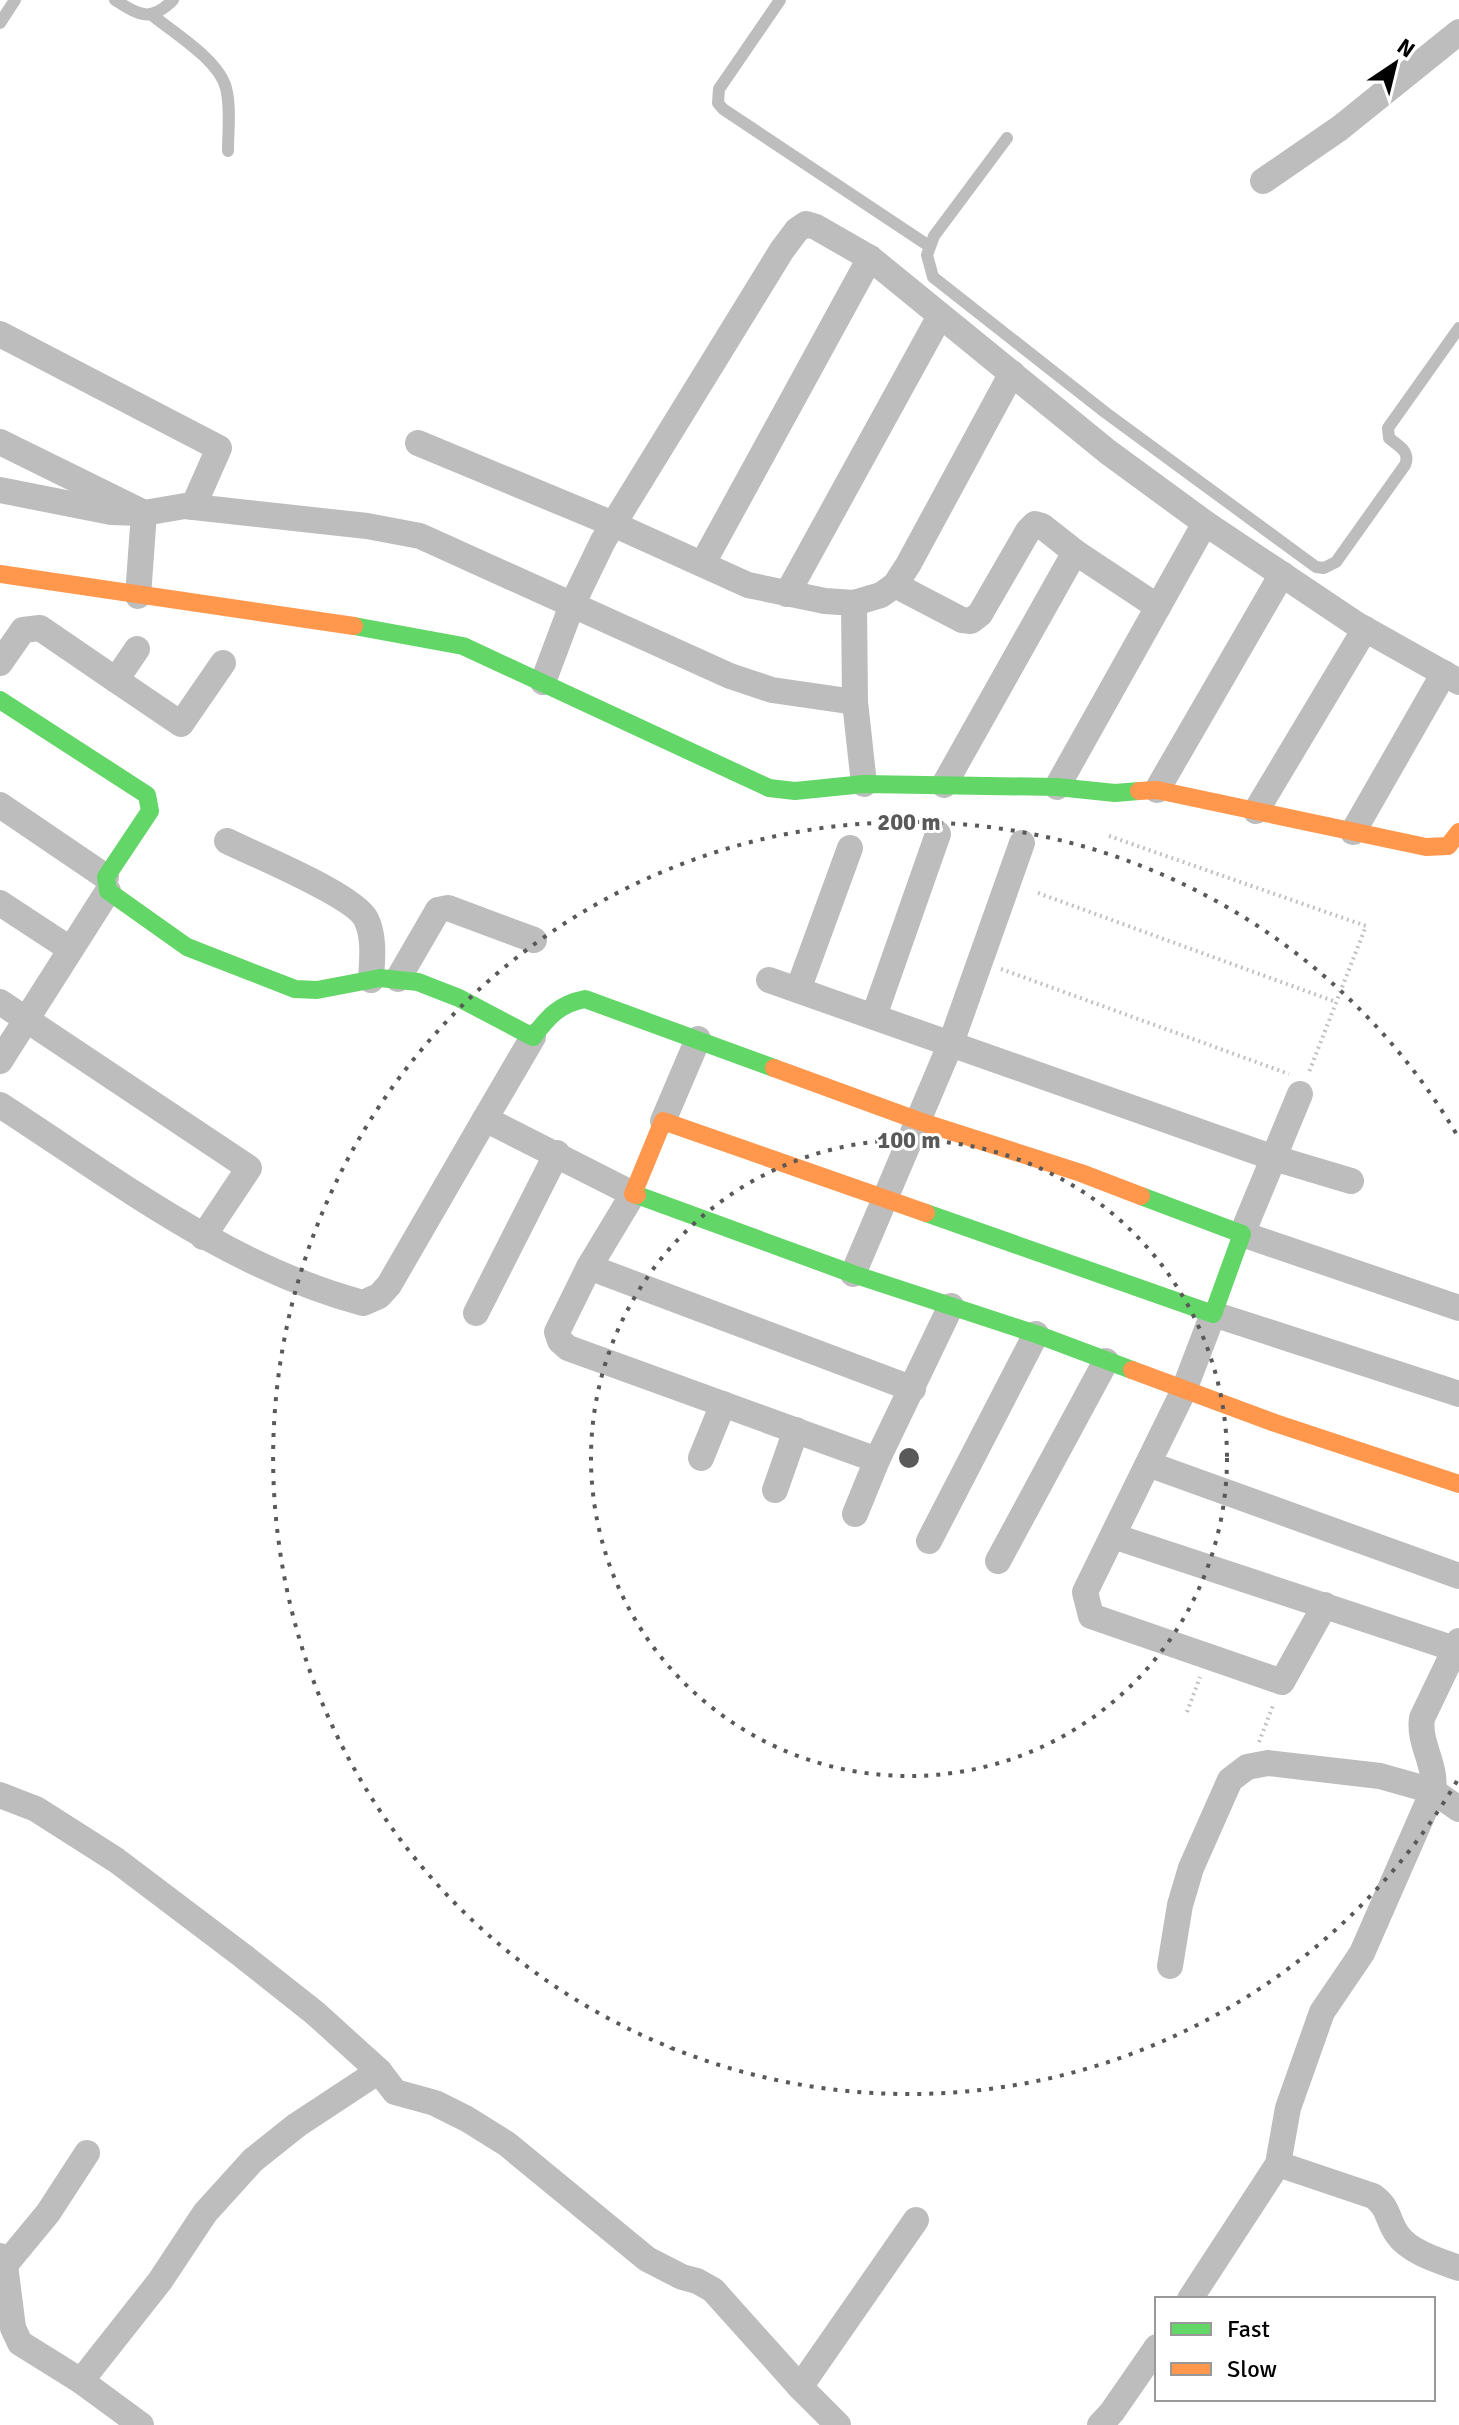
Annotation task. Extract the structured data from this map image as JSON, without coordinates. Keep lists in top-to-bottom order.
{
  "legend": ["Fast", "Slow"],
  "north": "top right",
  "rings": ["200 m", "100 m"]
}
